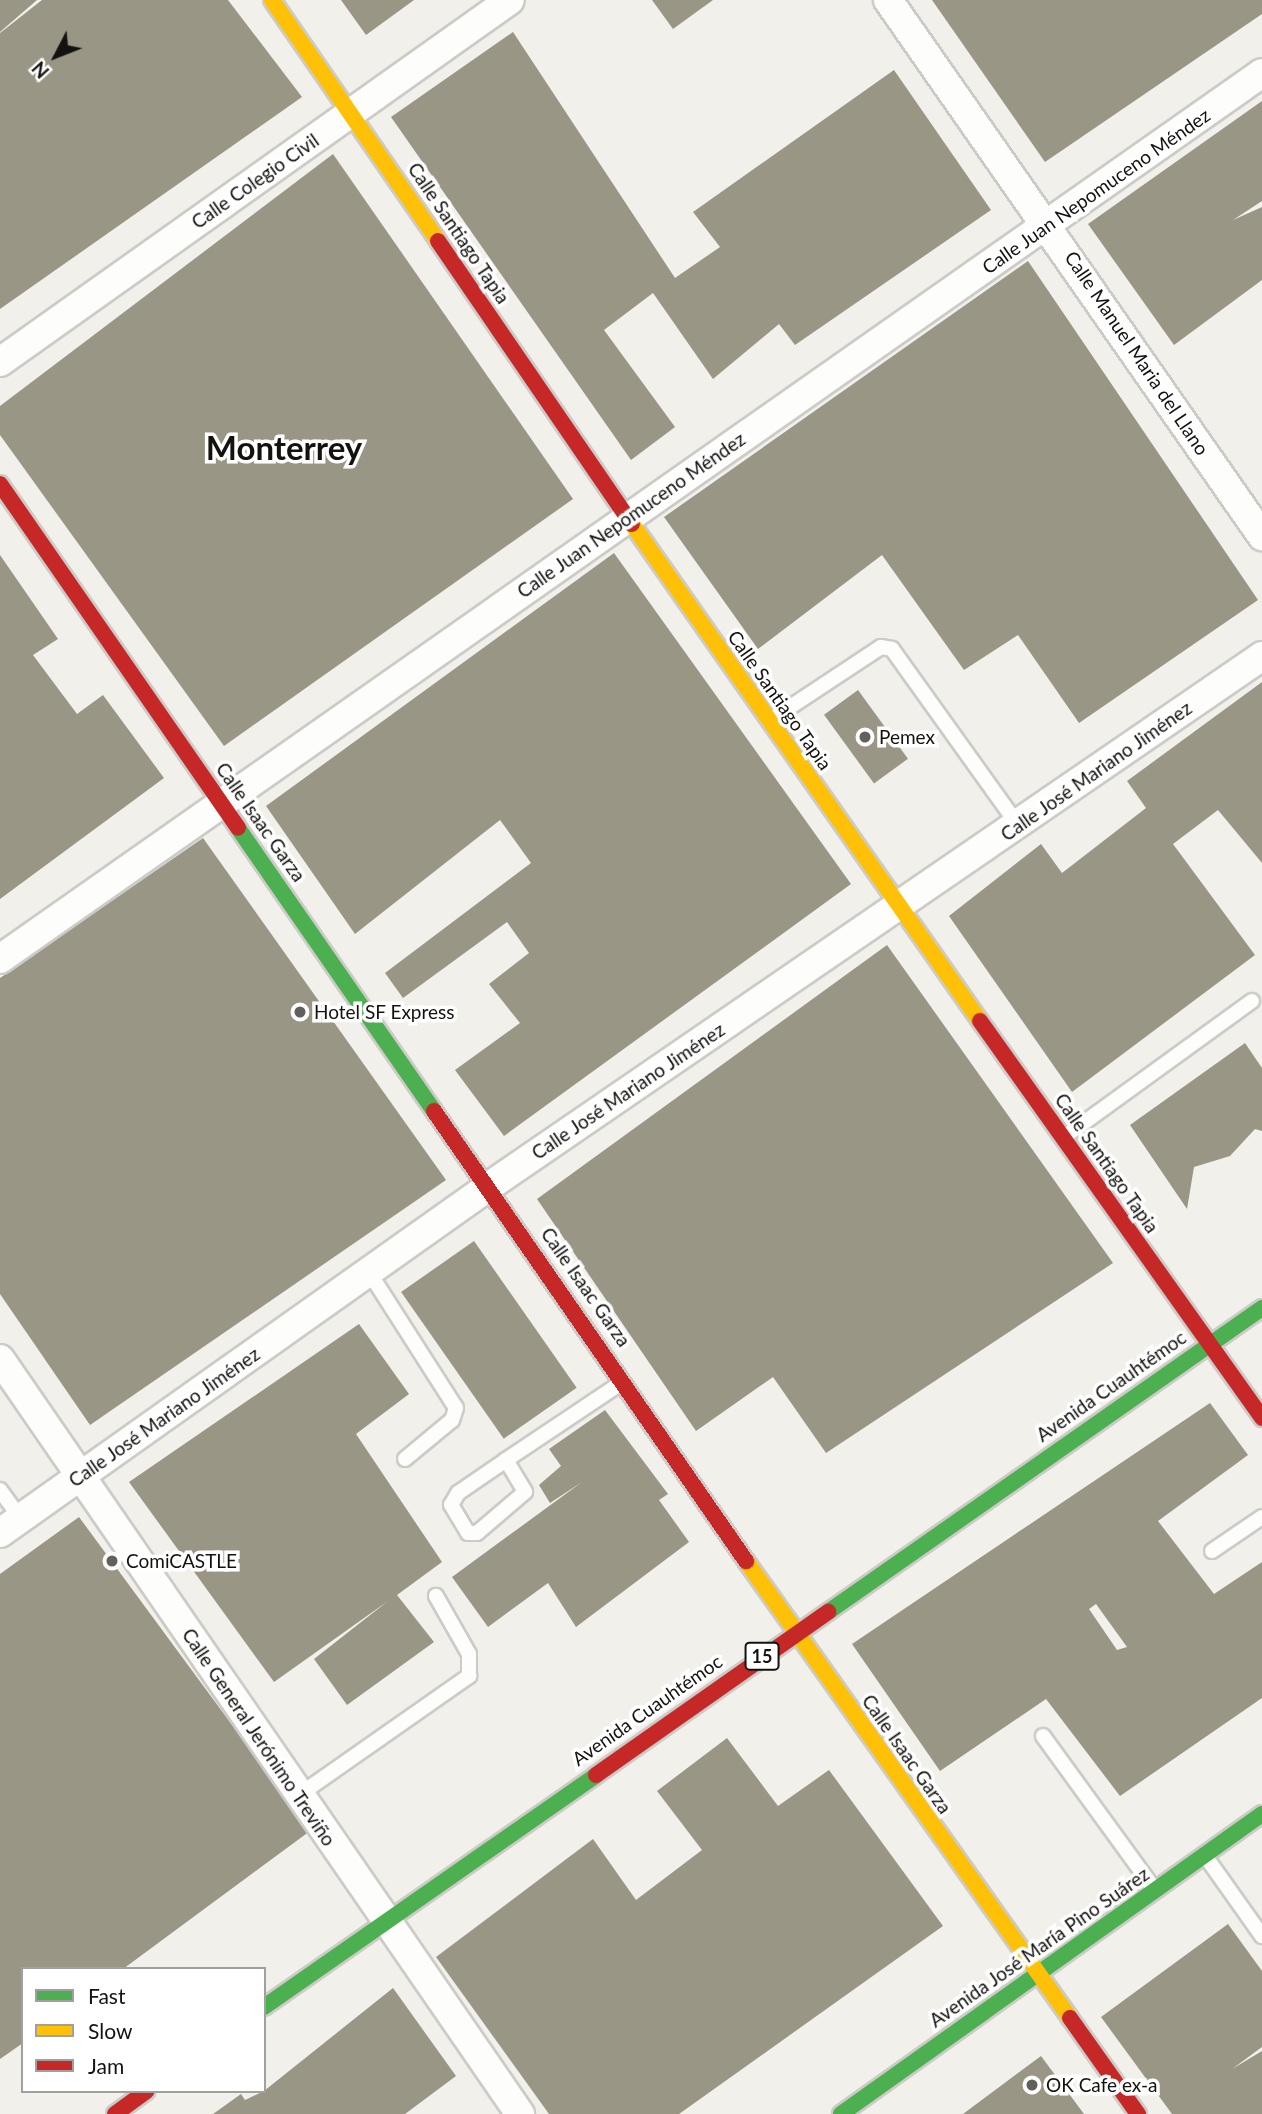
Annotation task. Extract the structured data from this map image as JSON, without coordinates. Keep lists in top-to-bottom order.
{
  "streets": {
    "main road": [
      "Calle Santiago Tapia",
      "Calle Isaac Garza",
      "Avenida Cuauhtémoc",
      "15",
      "Avenida José María Pino Suárez"
    ],
    "street": [
      "Calle Colegio Civil",
      "Calle Juan Nepomuceno Méndez",
      "Calle Manuel Maria del Llano",
      "Calle José Mariano Jiménez",
      "Calle General Jerónimo Treviño"
    ]
  },
  "crossings": [
    ["Calle Colegio Civil", "Calle Santiago Tapia"],
    ["Calle Juan Nepomuceno Méndez", "Calle Santiago Tapia"],
    ["Calle Juan Nepomuceno Méndez", "Calle Manuel Maria del Llano"],
    ["Calle Juan Nepomuceno Méndez", "Calle Isaac Garza"],
    ["Calle Santiago Tapia", "Calle José Mariano Jiménez"],
    ["Calle Santiago Tapia", "Avenida Cuauhtémoc"],
    ["Calle José Mariano Jiménez", "Calle Isaac Garza"],
    ["Calle José Mariano Jiménez", "Calle General Jerónimo Treviño"],
    ["Calle Isaac Garza", "Avenida Cuauhtémoc"],
    ["Calle Isaac Garza", "Avenida José María Pino Suárez"],
    ["Avenida Cuauhtémoc", "Calle General Jerónimo Treviño"]
  ],
  "districts": ["Monterrey"],
  "places": [
    "Pemex",
    "Hotel SF Express",
    "ComiCASTLE",
    "OK Cafe ex-a"
  ],
  "legend": ["Fast", "Slow", "Jam"],
  "north": "bottom left"
}
